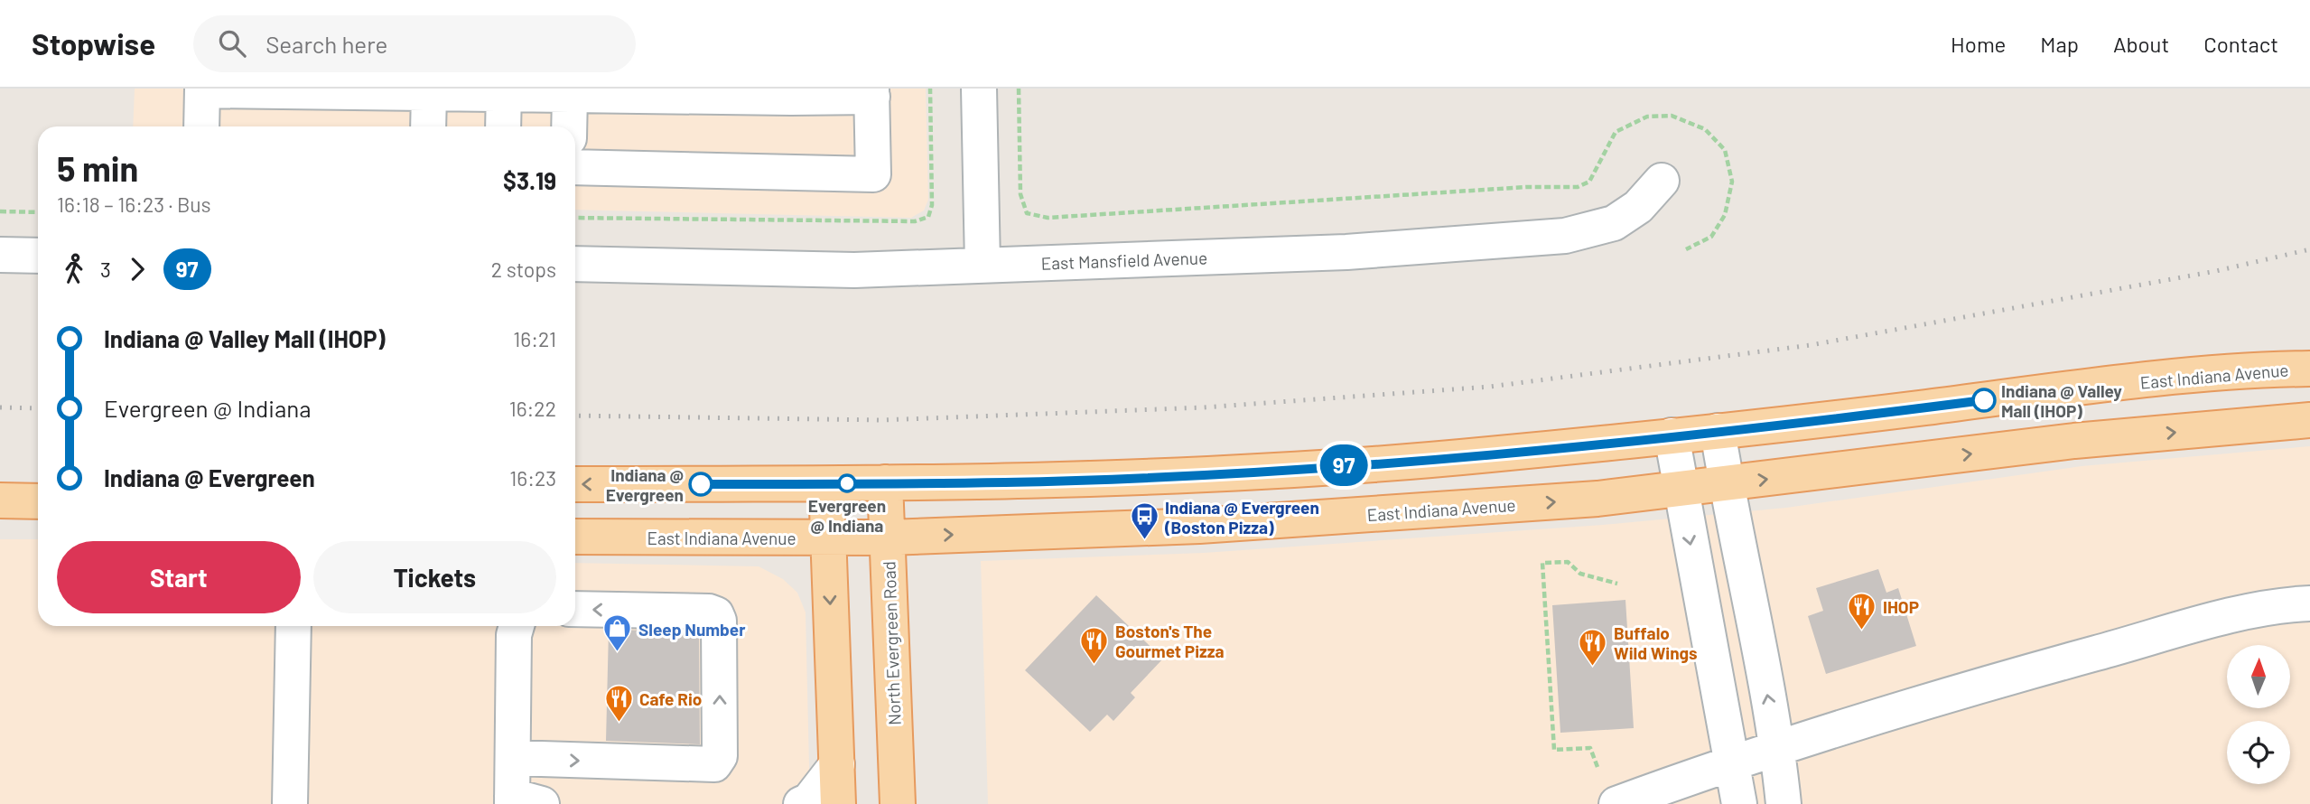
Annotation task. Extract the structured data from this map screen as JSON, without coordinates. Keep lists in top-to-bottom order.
{
  "streets": {
    "main road": ["East Indiana Avenue", "North Evergreen Road"],
    "street": ["East Mansfield Avenue"]
  },
  "crossings": [
    ["East Indiana Avenue", "North Evergreen Road"]
  ],
  "places": {
    "other": ["Indiana @ Valley Mall (IHOP)", "Evergreen @ Indiana", "Indiana @ Evergreen"],
    "bus stop": ["Indiana @ Evergreen (Boston Pizza)"],
    "restaurant": [
      "IHOP",
      "Boston's The Gourmet Pizza",
      "Buffalo Wild Wings",
      "Cafe Rio"
    ],
    "shop": ["Sleep Number"]
  },
  "lines": ["bus line 97"],
  "north": "top",
  "page": {
    "header": "Stopwise",
    "search": "Search here",
    "nav": [
      "Home",
      "Map",
      "About",
      "Contact"
    ],
    "on_map": "97",
    "heading": ["5 min", "16:18 – 16:23 · Bus", "$3.19"],
    "legs": ["3", "97", "2 stops"],
    "list": [
      {
        "name": "Indiana @ Valley Mall (IHOP)",
        "value": "16:21"
      },
      {
        "name": "Evergreen @ Indiana",
        "value": "16:22"
      },
      {
        "name": "Indiana @ Evergreen",
        "value": "16:23"
      }
    ],
    "buttons": ["Start", "Tickets"]
  }
}
